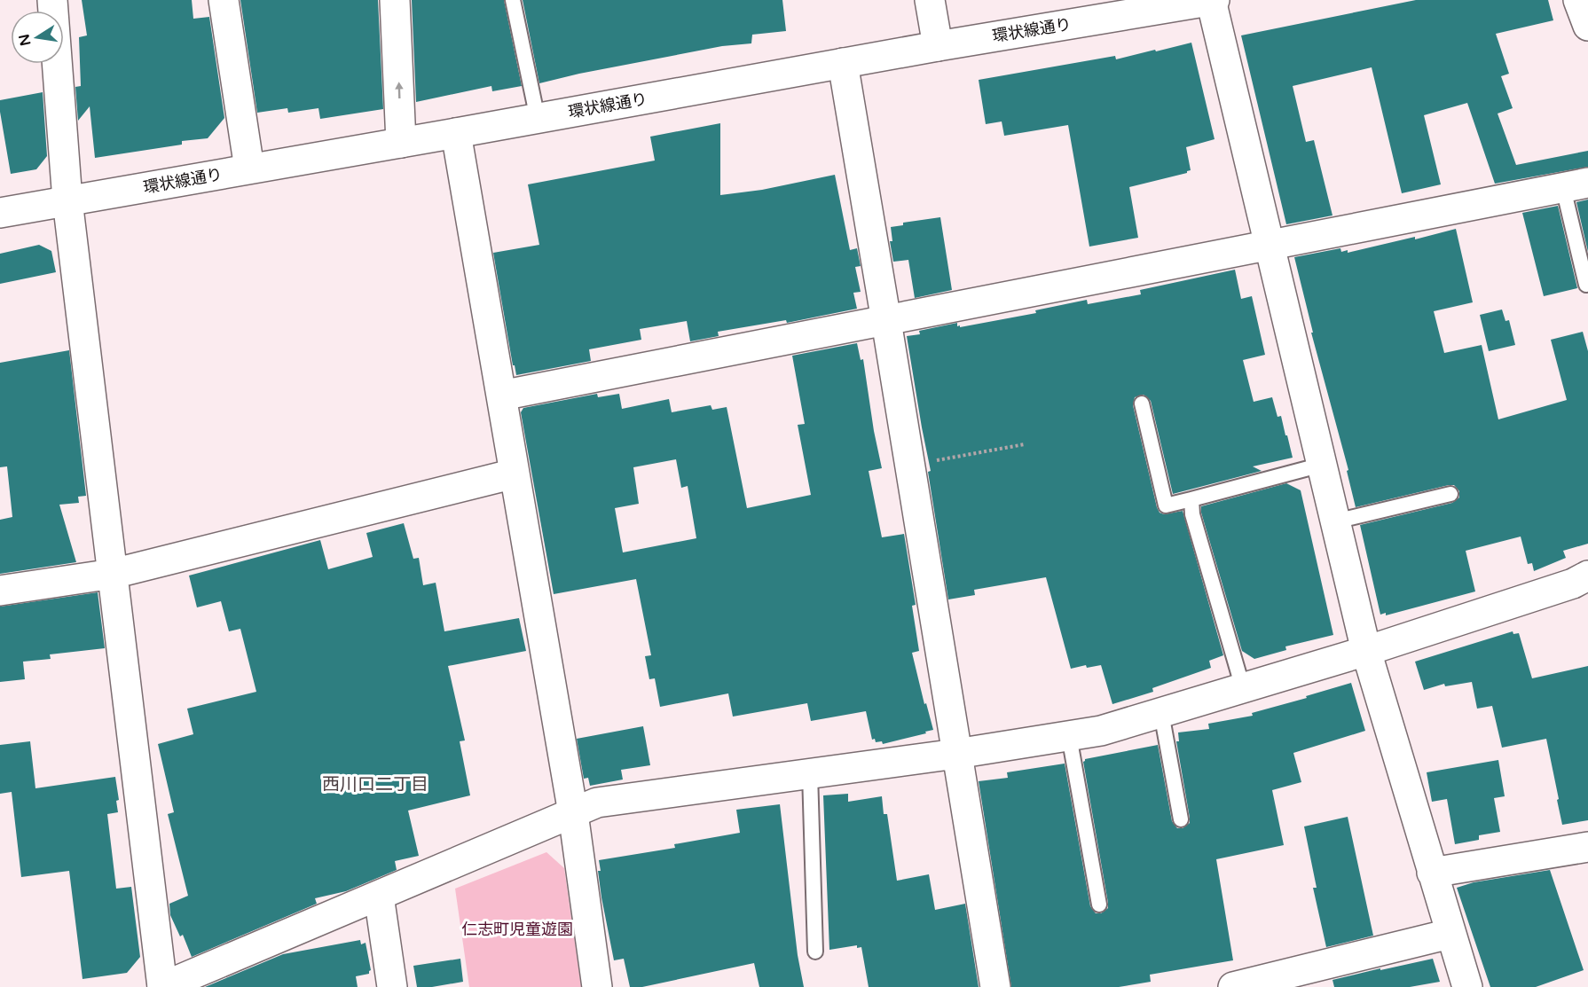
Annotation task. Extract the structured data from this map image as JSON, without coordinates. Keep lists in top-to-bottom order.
{
  "streets": {
    "street": ["環状線通り"]
  },
  "districts": ["西川口二丁目"],
  "parks": ["仁志町児童遊園"],
  "north": "left"
}
